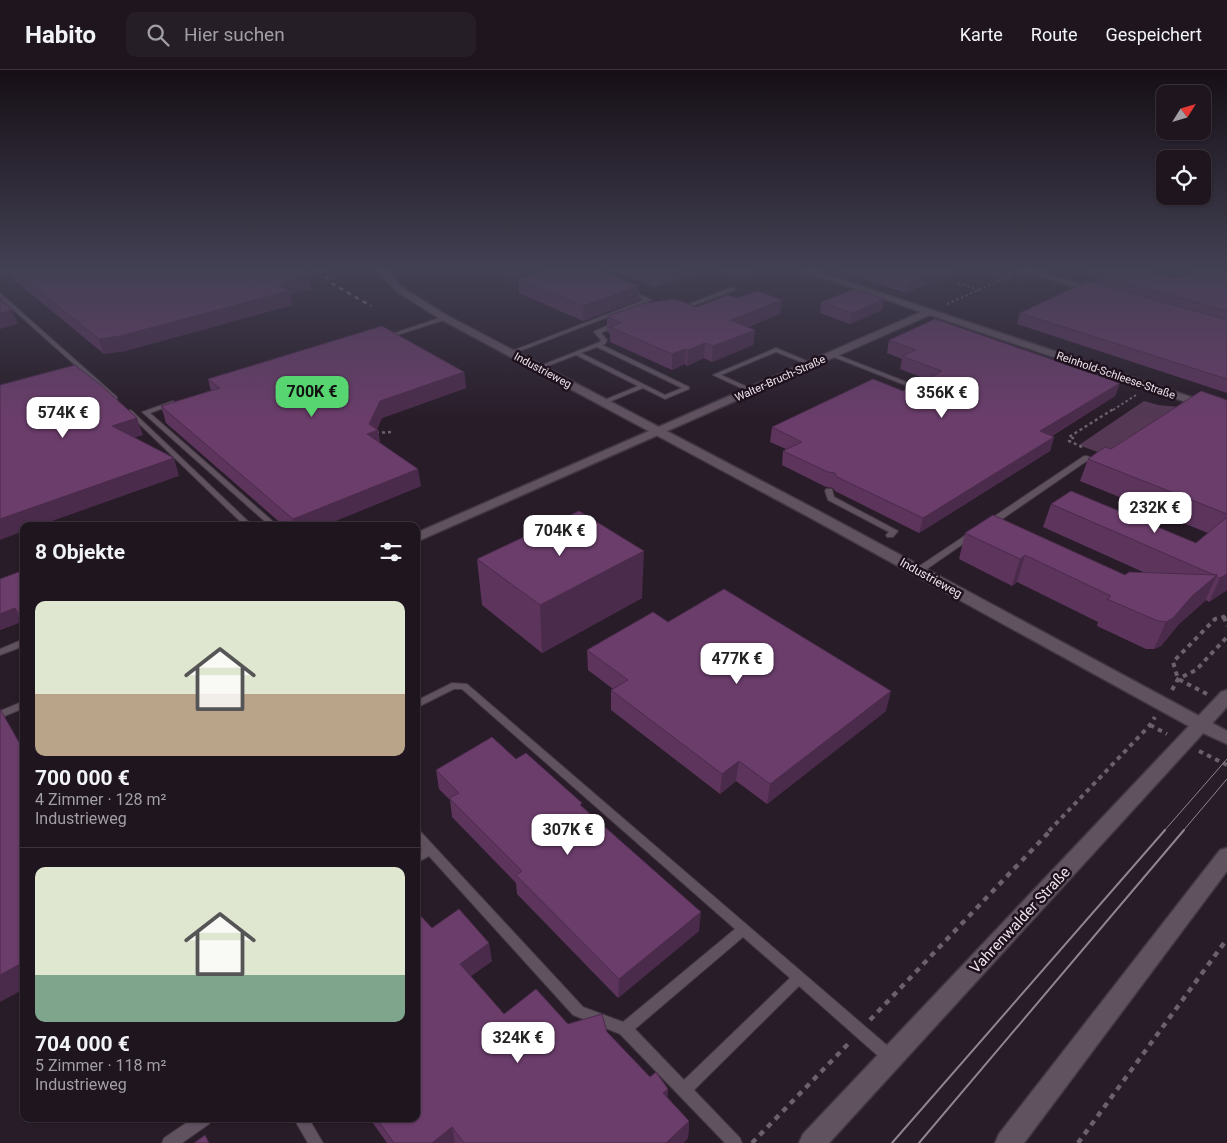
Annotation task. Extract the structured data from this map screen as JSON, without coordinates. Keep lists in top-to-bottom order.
{
  "streets": {
    "street": [
      "Industrieweg",
      "Reinhold-Schleese-Straße",
      "Walter-Bruch-Straße",
      "Vahrenwalder Straße"
    ]
  },
  "crossings": [
    ["Industrieweg", "Walter-Bruch-Straße"],
    ["Industrieweg", "Vahrenwalder Straße"]
  ],
  "north": "top right",
  "page": {
    "header": "Habito",
    "search": "Hier suchen",
    "nav": ["Karte", "Route", "Gespeichert"],
    "price": [
      "700K €",
      "356K €",
      "574K €",
      "232K €",
      "704K €",
      "477K €",
      "307K €",
      "324K €"
    ],
    "heading": "8 Objekte",
    "list": [
      {
        "name": "700 000 €",
        "note": "4 Zimmer · 128 m² · Industrieweg"
      },
      {
        "name": "704 000 €",
        "note": "5 Zimmer · 118 m² · Industrieweg"
      }
    ]
  }
}
